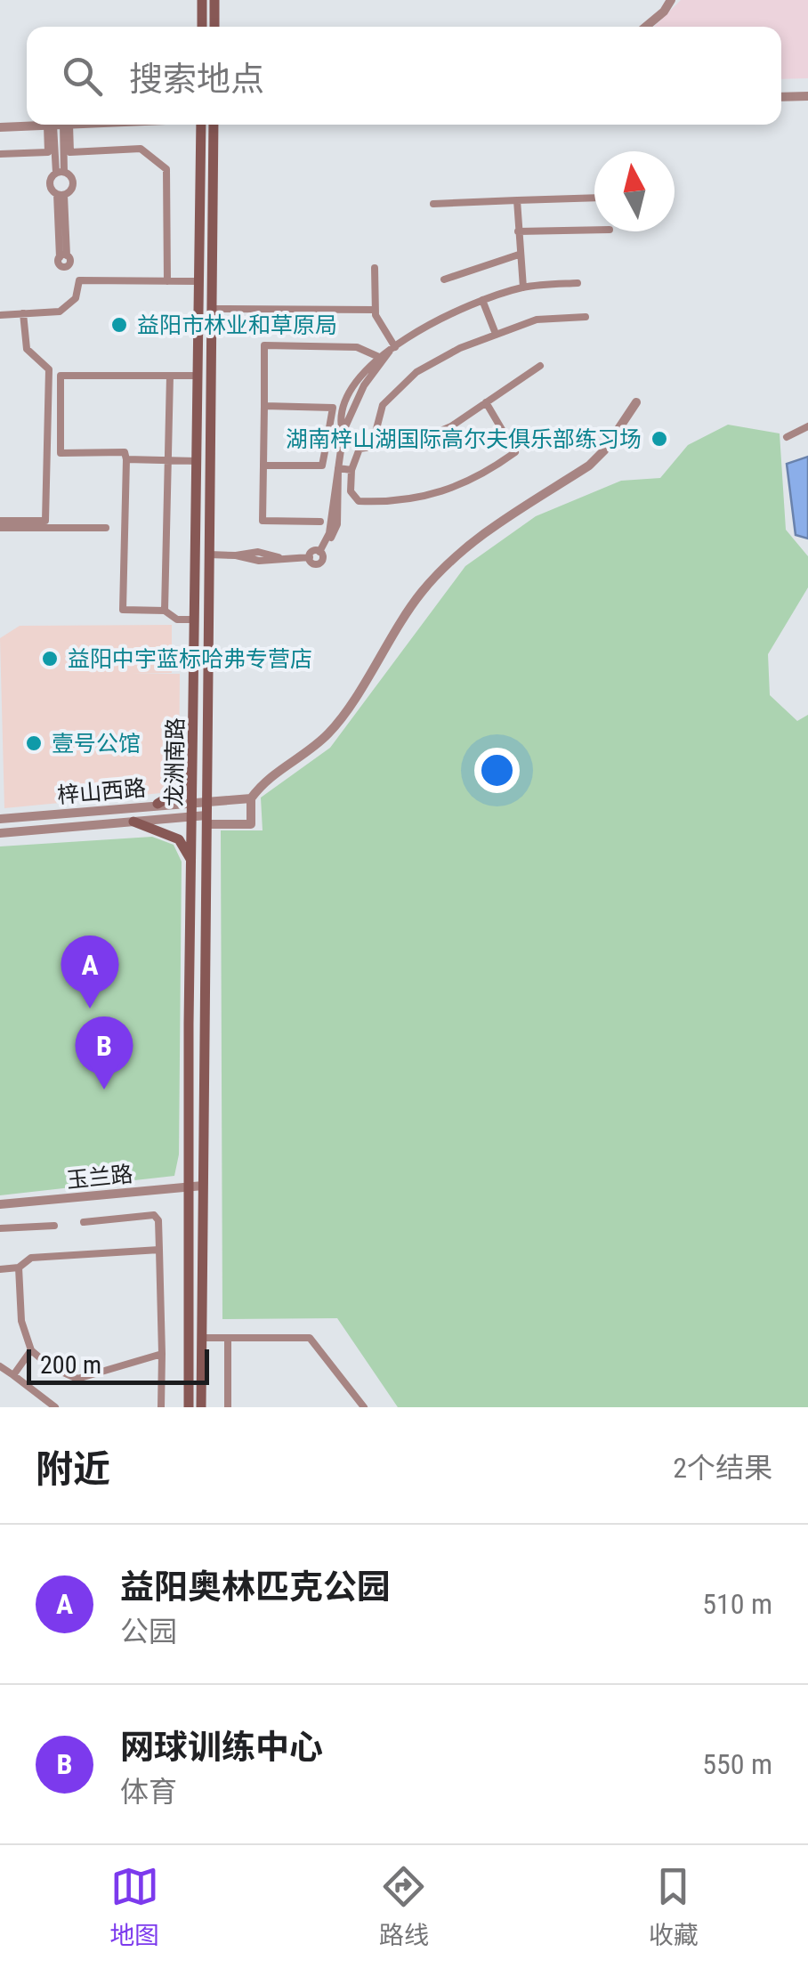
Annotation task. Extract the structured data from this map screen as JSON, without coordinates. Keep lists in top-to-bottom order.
{
  "streets": {
    "main road": ["龙洲南路"],
    "street": ["梓山西路", "玉兰路"]
  },
  "crossings": [
    ["龙洲南路", "梓山西路"],
    ["龙洲南路", "玉兰路"]
  ],
  "places": [
    "益阳市林业和草原局",
    "湖南梓山湖国际高尔夫俱乐部练习场",
    "益阳中宇蓝标哈弗专营店",
    "壹号公馆"
  ],
  "scale_bar": "200 m",
  "north": "top",
  "page": {
    "search": "搜索地点",
    "pins": ["A", "B"],
    "scale": "200 m",
    "heading": ["附近", "2个结果"],
    "list": [
      {
        "mark": "A",
        "name": "益阳奥林匹克公园",
        "note": "公园",
        "value": "510 m"
      },
      {
        "mark": "B",
        "name": "网球训练中心",
        "note": "体育",
        "value": "550 m"
      }
    ],
    "nav": ["地图", "路线", "收藏"]
  }
}
